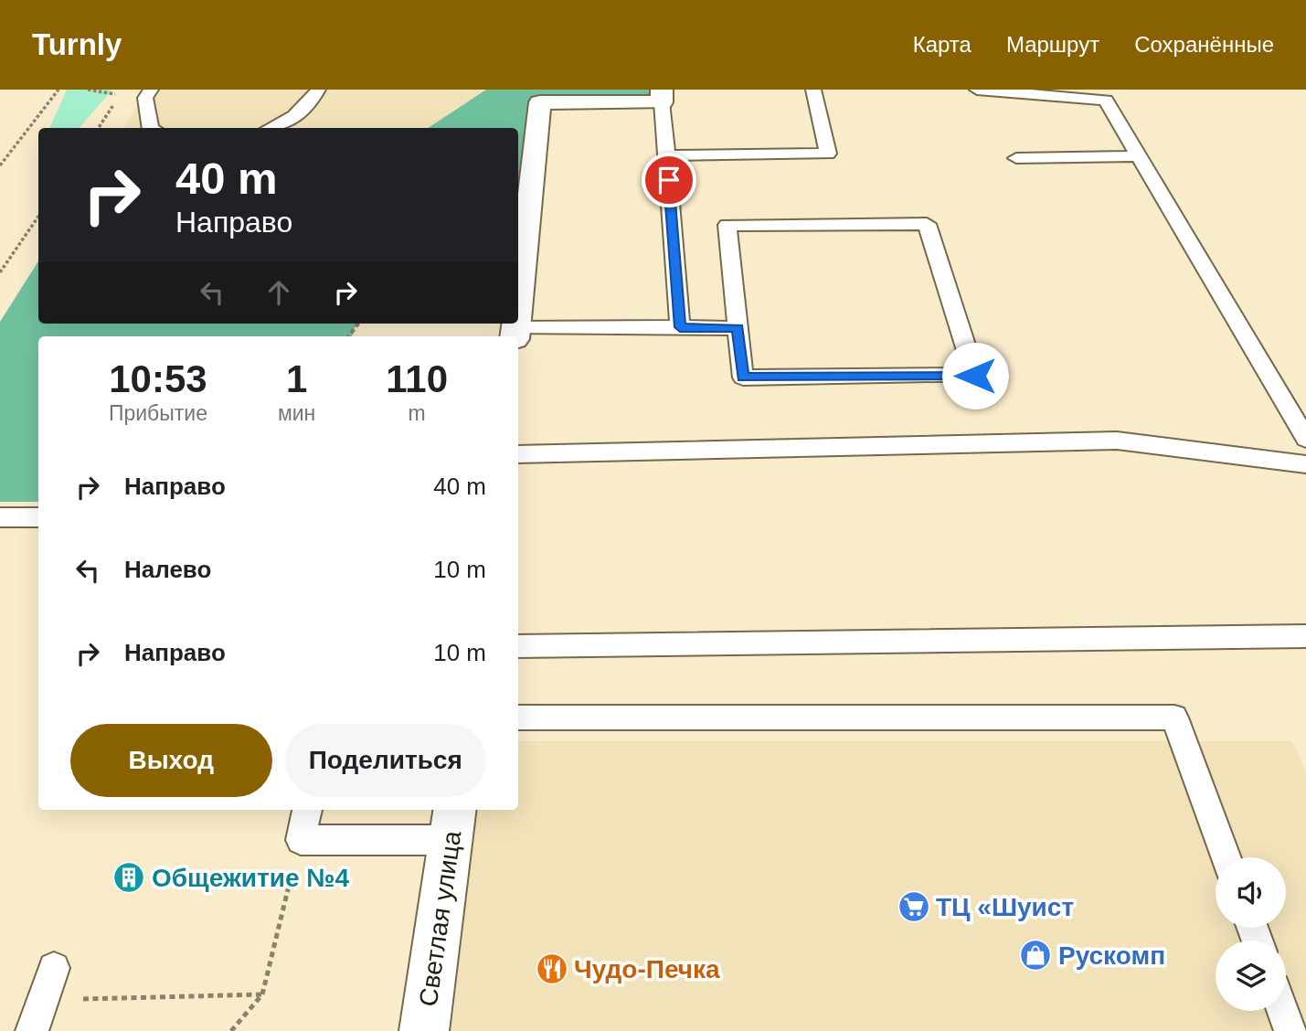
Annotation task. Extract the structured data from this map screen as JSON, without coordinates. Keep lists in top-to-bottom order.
{
  "streets": {
    "street": ["Светлая улица"]
  },
  "places": {
    "building": ["Общежитие №4"],
    "supermarket": ["ТЦ «Шуист"],
    "shop": ["Рускомп"],
    "restaurant": ["Чудо-Печка"]
  },
  "page": {
    "header": "Turnly",
    "nav": ["Карта", "Маршрут", "Сохранённые"],
    "turn": ["40 m", "Направо"],
    "eta": [
      "10:53",
      "Прибытие",
      "1",
      "мин",
      "110",
      "m"
    ],
    "list": [
      {
        "name": "Направо",
        "value": "40 m"
      },
      {
        "name": "Налево",
        "value": "10 m"
      },
      {
        "name": "Направо",
        "value": "10 m"
      }
    ],
    "buttons": ["Выход", "Поделиться"]
  }
}
